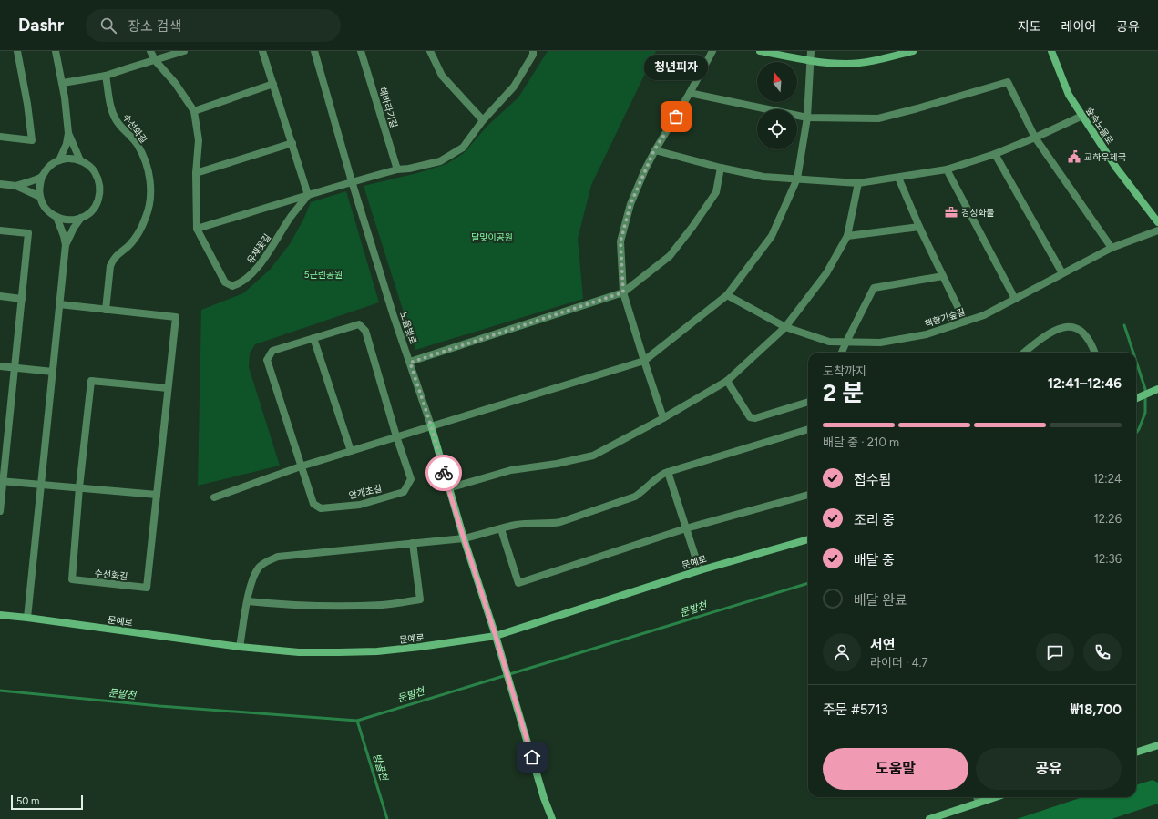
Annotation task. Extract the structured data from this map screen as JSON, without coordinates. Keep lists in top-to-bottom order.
{
  "streets": {
    "street": [
      "해바라기길",
      "숲속노을로",
      "수선화길",
      "유채꽃길",
      "책향기숲길",
      "노을빛로",
      "안개초길",
      "문예로"
    ]
  },
  "crossings": [
    ["노을빛로", "문예로"]
  ],
  "water": ["문발천", "방골천"],
  "parks": ["달맞이공원", "5근린공원"],
  "places": {
    "other": ["청년피자"],
    "public building": ["교하우체국"],
    "office": ["경성화물"]
  },
  "scale_bar": "50 m",
  "north": "top",
  "page": {
    "header": "Dashr",
    "search": "장소 검색",
    "nav": ["지도", "레이어", "공유"],
    "bubble": "청년피자",
    "heading": ["2 분", "도착까지", "12:41–12:46"],
    "panel": [
      "서연",
      "라이더 · 4.7",
      "주문 #5713",
      "₩18,700"
    ],
    "bar": "배달 중 · 210 m",
    "list": [
      ["접수됨", "12:24"],
      ["조리 중", "12:26"],
      ["배달 중", "12:36"],
      "배달 완료"
    ],
    "buttons": ["도움말", "공유"],
    "scale": "50 m"
  }
}
